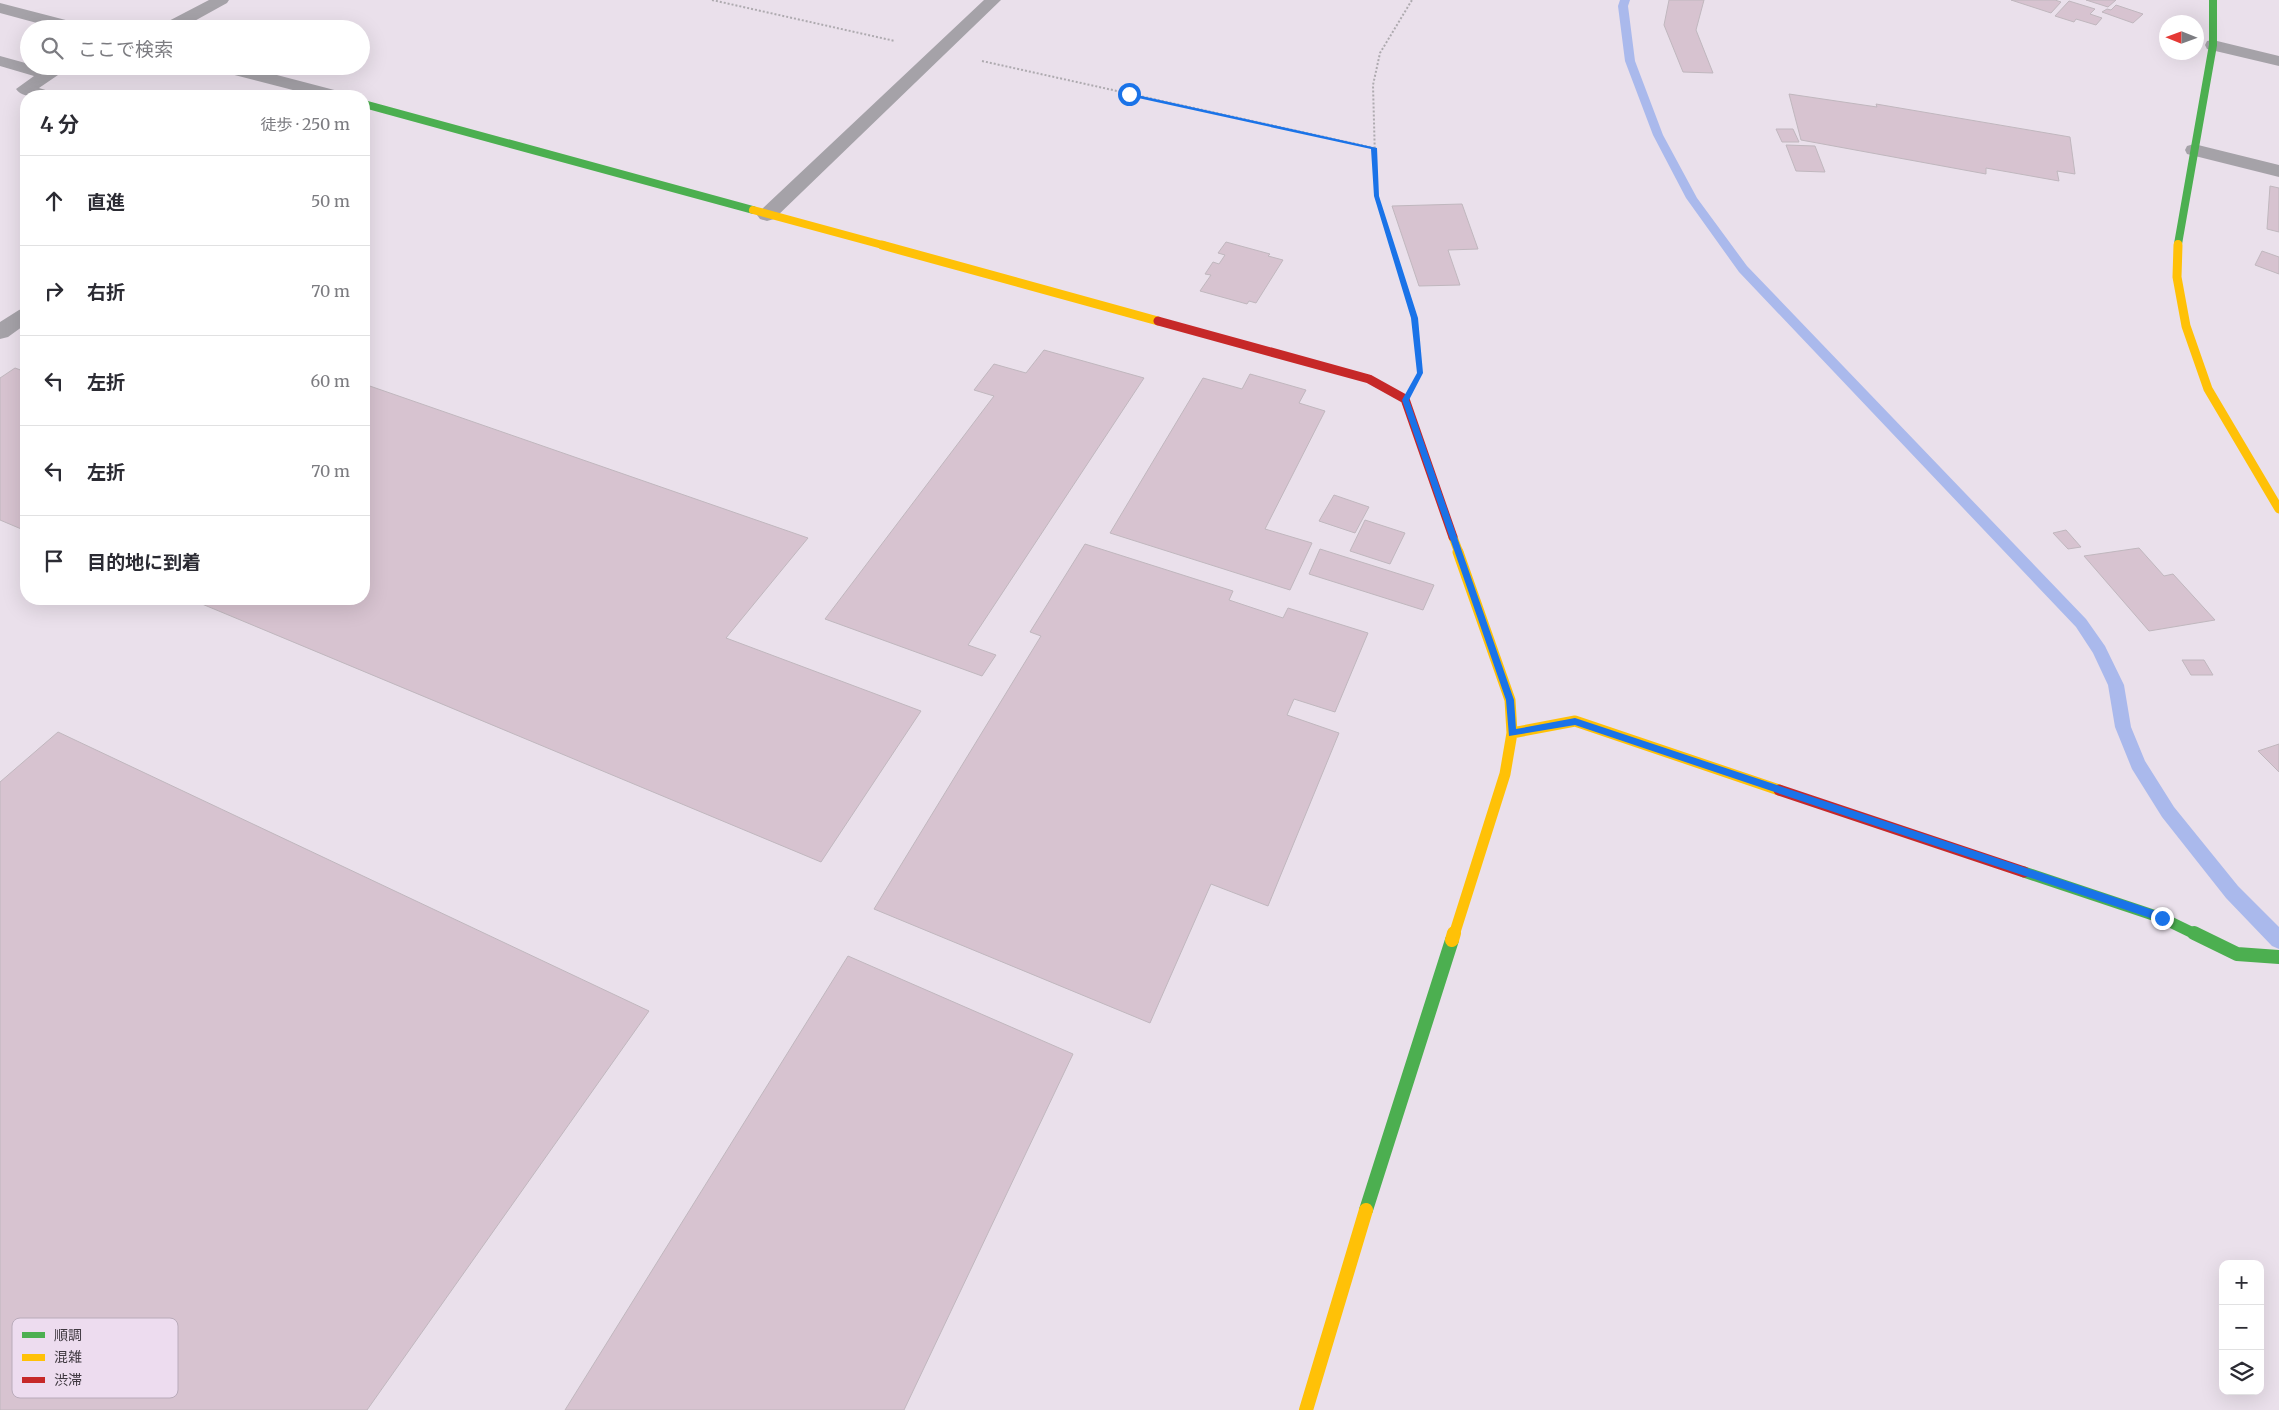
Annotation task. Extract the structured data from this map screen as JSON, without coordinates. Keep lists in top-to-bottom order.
{
  "legend": ["順調", "混雑", "渋滞"],
  "north": "left",
  "page": {
    "search": "ここで検索",
    "heading": ["4 分", "徒歩 · 250 m"],
    "list": [
      ["直進", "50 m"],
      ["右折", "70 m"],
      ["左折", "60 m"],
      ["左折", "70 m"],
      "目的地に到着"
    ],
    "map_buttons": ["+", "−"]
  }
}
